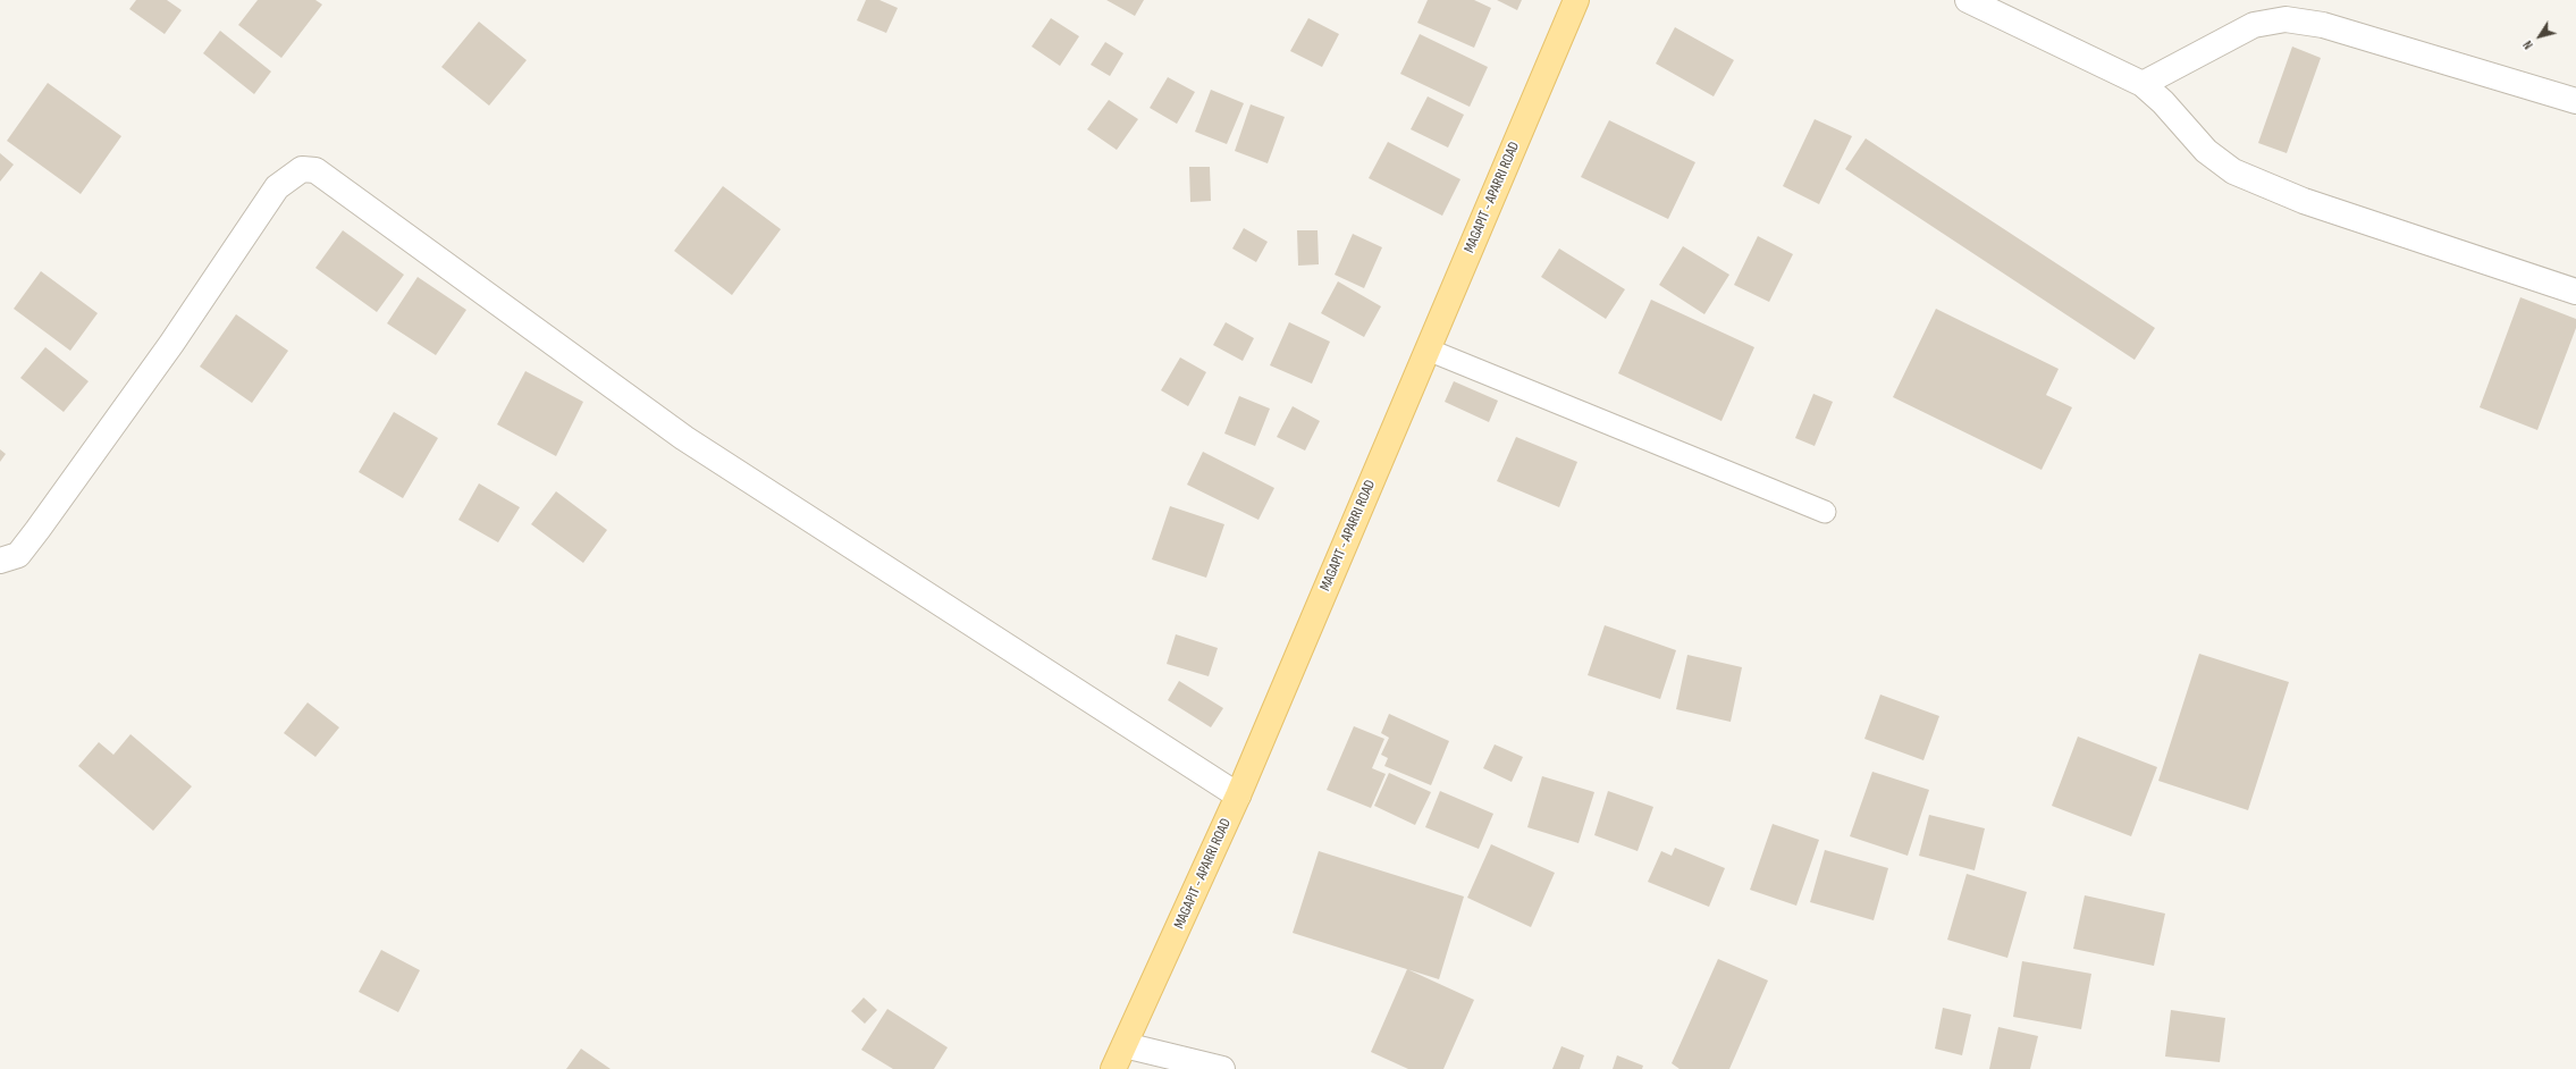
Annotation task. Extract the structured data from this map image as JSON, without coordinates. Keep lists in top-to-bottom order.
{
  "streets": {
    "main road": ["MAGAPIT - APARRI ROAD"]
  },
  "north": "bottom left"
}
